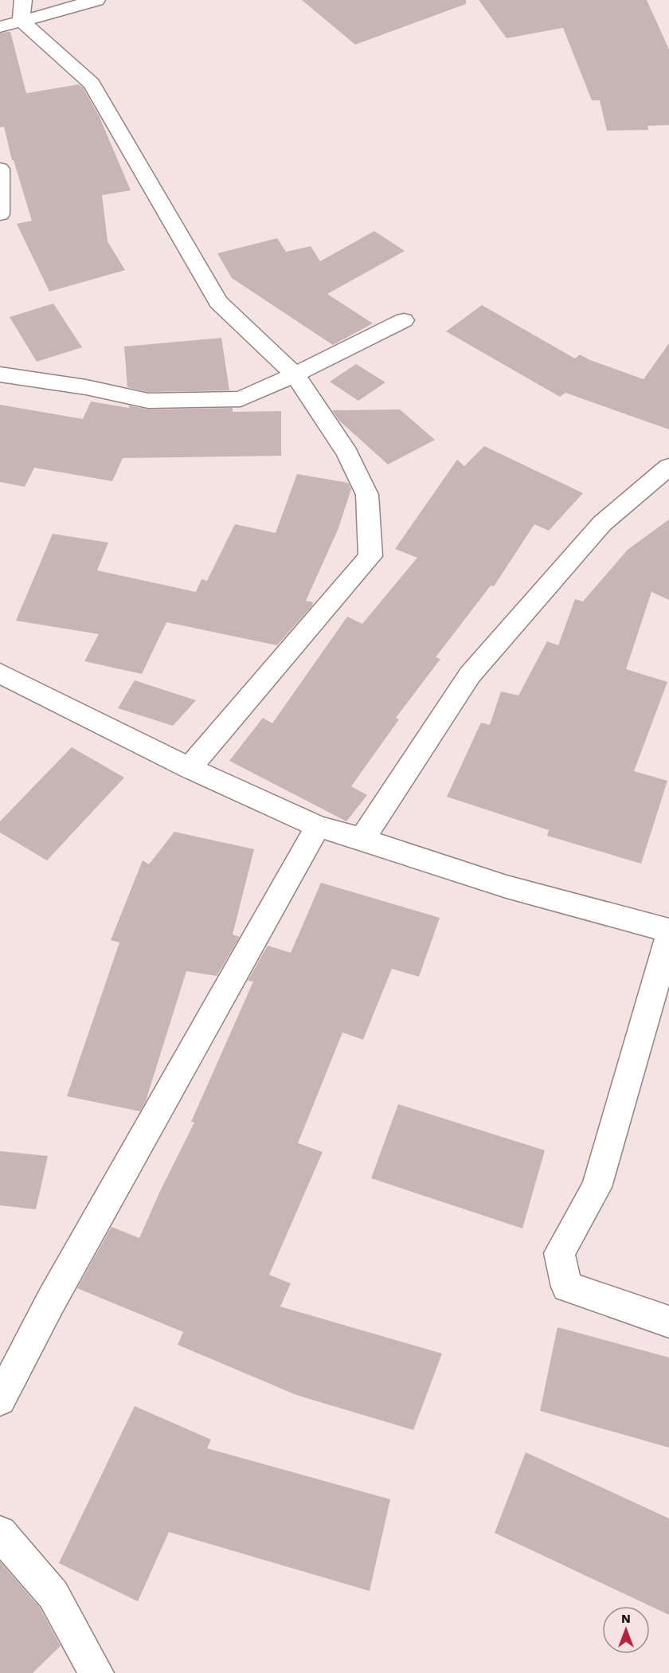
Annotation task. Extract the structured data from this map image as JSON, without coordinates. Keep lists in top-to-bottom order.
{
  "north": "top"
}
